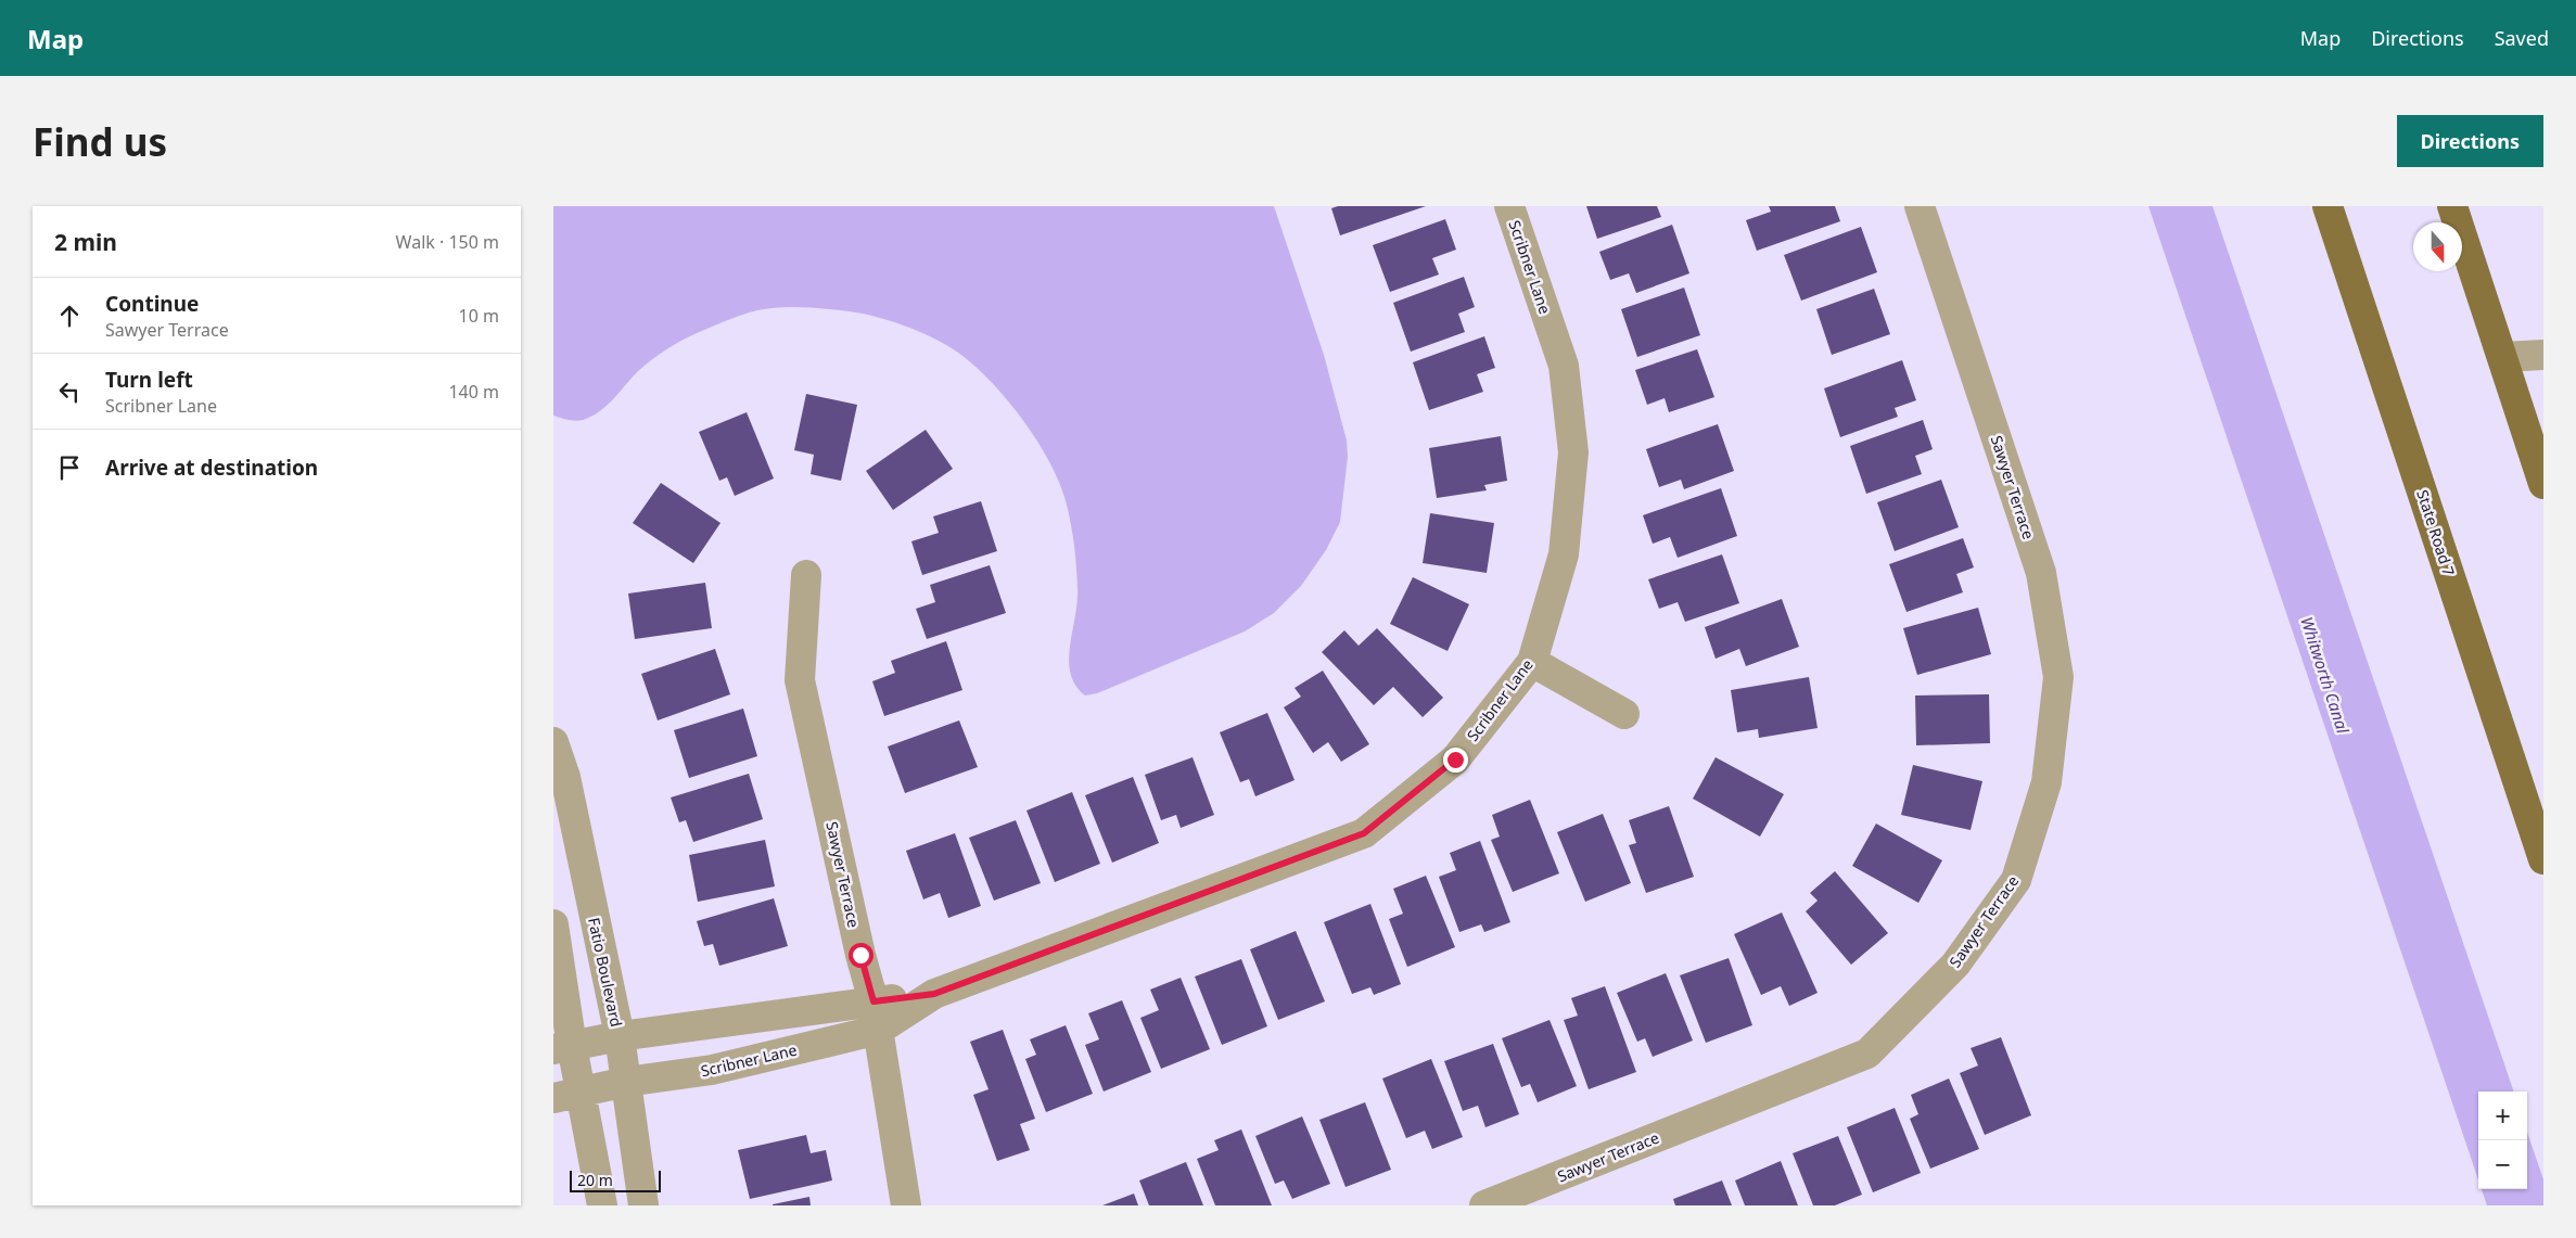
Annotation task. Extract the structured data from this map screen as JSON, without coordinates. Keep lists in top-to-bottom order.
{
  "streets": {
    "main road": ["State Road 7"],
    "street": ["Scribner Lane", "Sawyer Terrace", "Fatio Boulevard"]
  },
  "crossings": [
    ["Scribner Lane", "Sawyer Terrace"],
    ["Scribner Lane", "Fatio Boulevard"]
  ],
  "water": ["Whitworth Canal"],
  "scale_bar": "20 m",
  "north": "bottom",
  "page": {
    "header": "Map",
    "nav": ["Map", "Directions", "Saved"],
    "buttons": "Directions",
    "title": "Find us",
    "heading": ["2 min", "Walk · 150 m"],
    "list": [
      ["Continue", "Sawyer Terrace", "10 m"],
      ["Turn left", "Scribner Lane", "140 m"],
      "Arrive at destination"
    ],
    "map_buttons": ["+", "−"],
    "scale": "20 m"
  }
}
